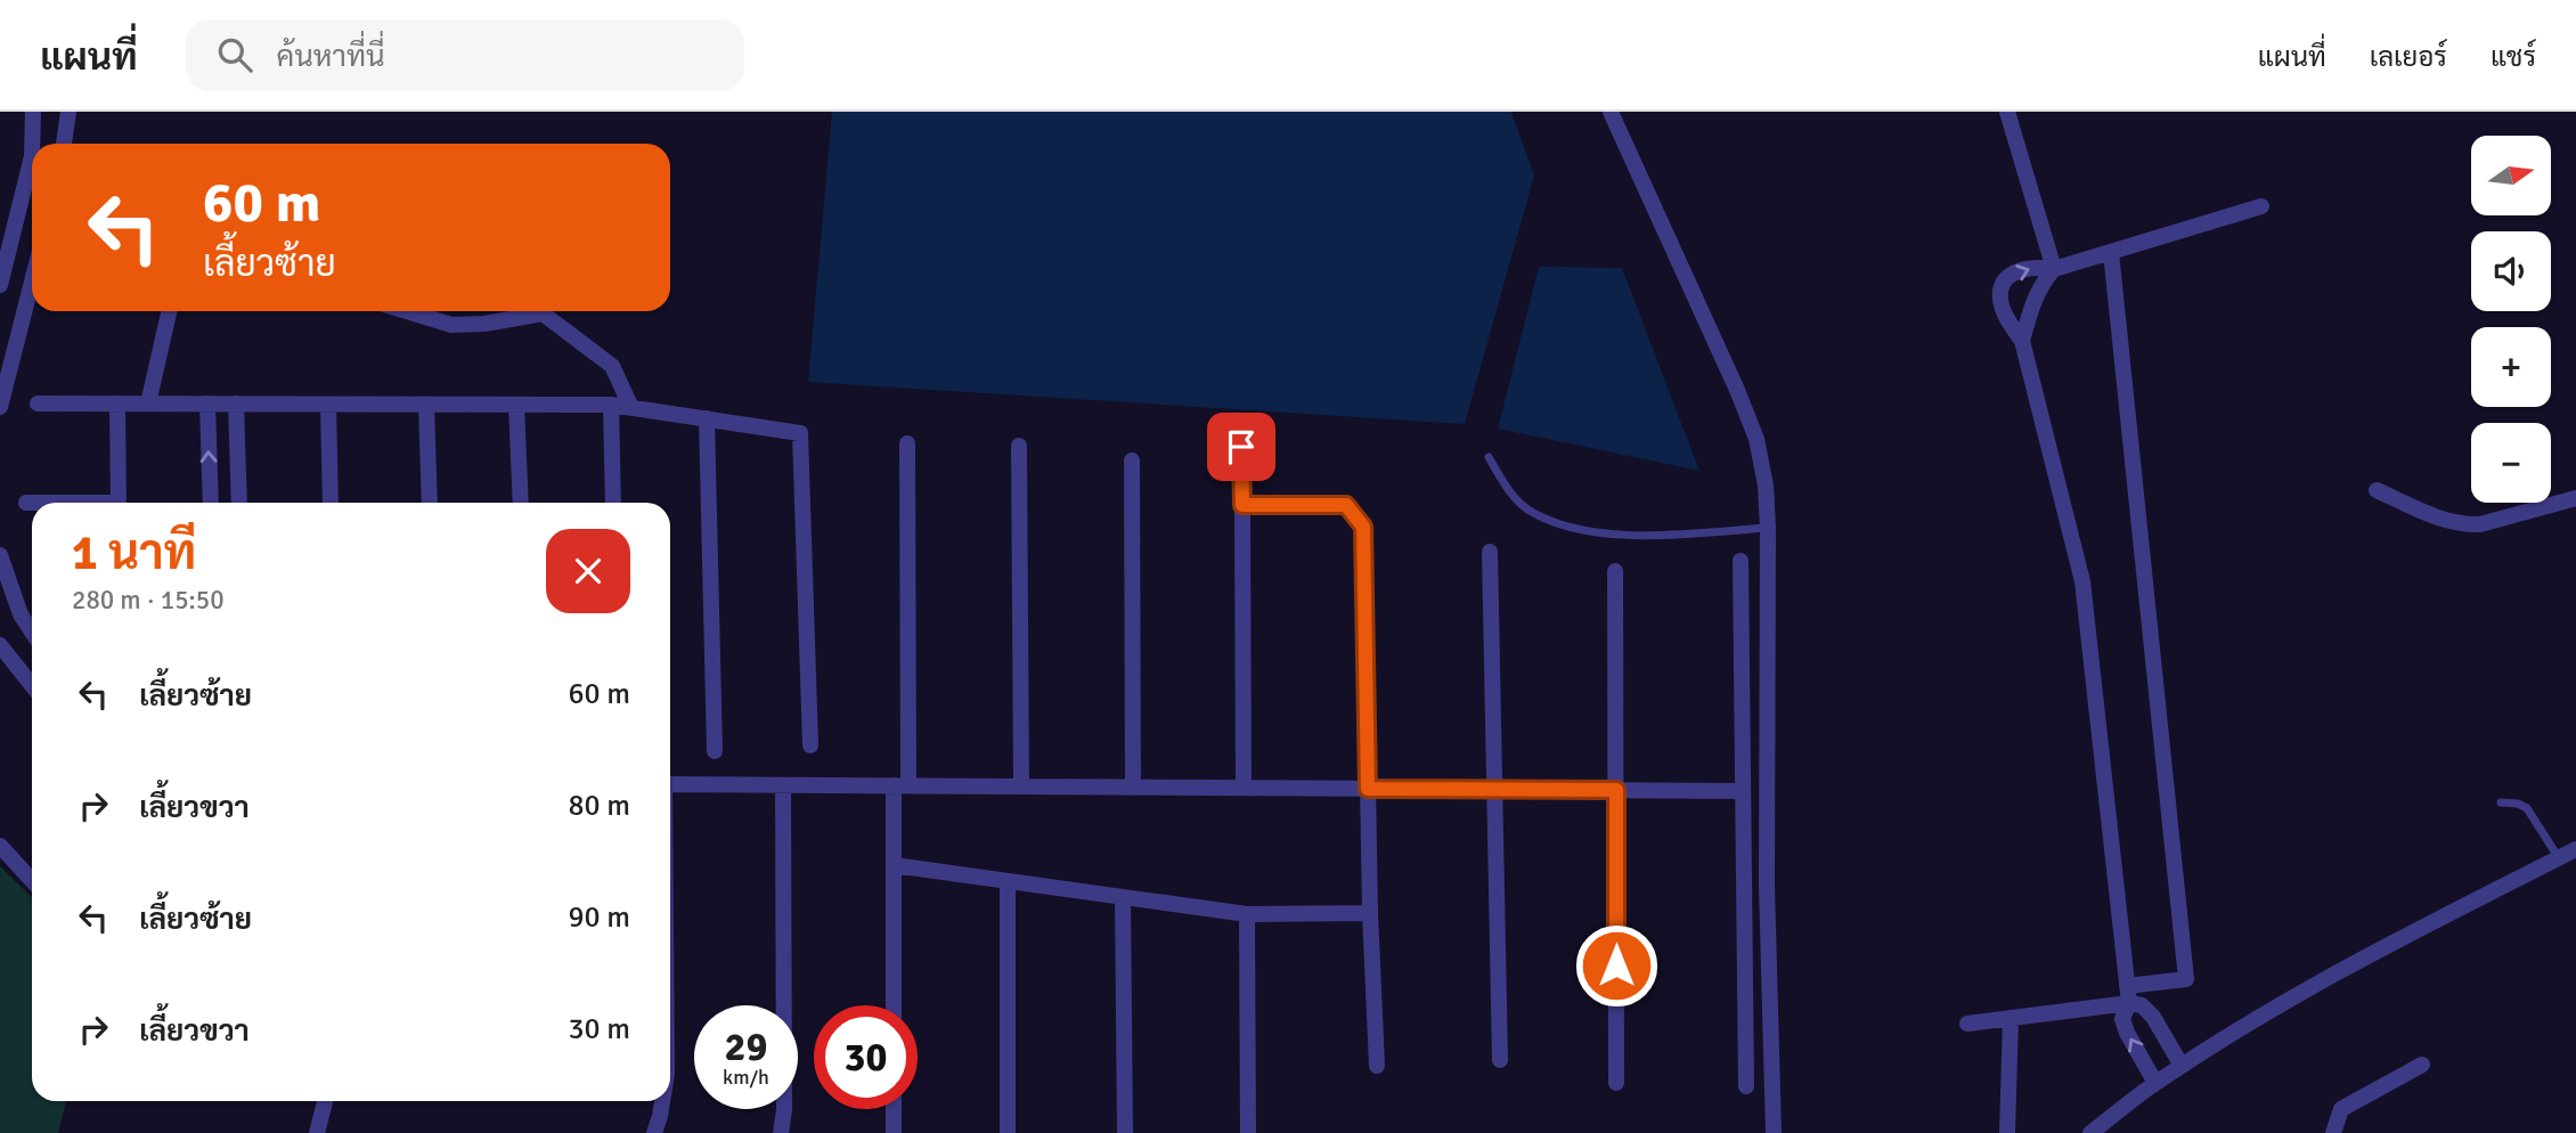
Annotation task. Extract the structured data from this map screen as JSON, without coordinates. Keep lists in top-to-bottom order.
{
  "north": "right",
  "page": {
    "header": "แผนที่",
    "search": "ค้นหาที่นี่",
    "nav": ["แผนที่", "เลเยอร์", "แชร์"],
    "map_buttons": ["+", "−"],
    "turn": ["60 m", "เลี้ยวซ้าย"],
    "heading": ["1 นาที", "280 m · 15:50"],
    "list": [
      {
        "name": "เลี้ยวซ้าย",
        "value": "60 m"
      },
      {
        "name": "เลี้ยวขวา",
        "value": "80 m"
      },
      {
        "name": "เลี้ยวซ้าย",
        "value": "90 m"
      },
      {
        "name": "เลี้ยวขวา",
        "value": "30 m"
      }
    ],
    "speed": "29 km/h",
    "limit": "30"
  }
}
